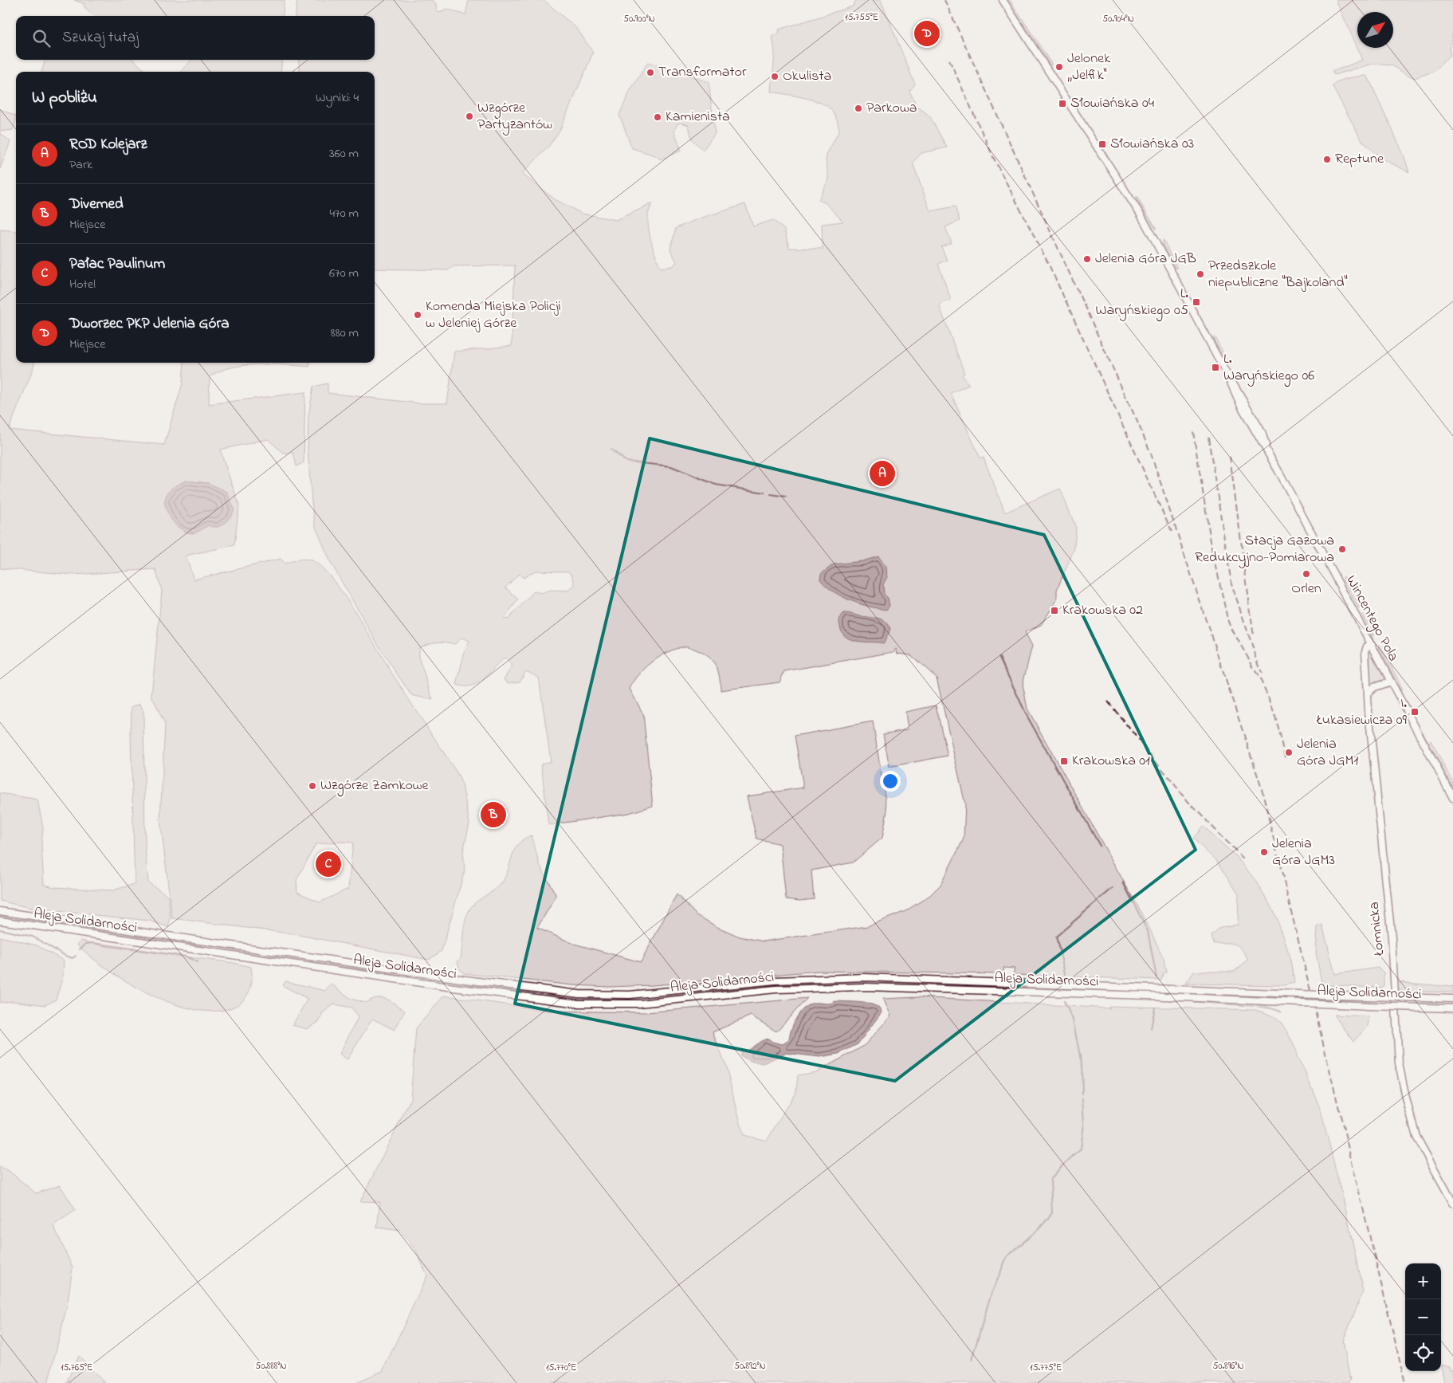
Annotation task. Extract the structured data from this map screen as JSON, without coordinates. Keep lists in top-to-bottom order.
{
  "streets": {
    "main road": ["Wincentego Pola", "Aleja Solidarności", "Łomnicka"]
  },
  "crossings": [
    ["Wincentego Pola", "Łomnicka"]
  ],
  "places": {
    "other": [
      "Jelonek ,,Jelfik\"",
      "Transformator",
      "Okulista",
      "Parkowa",
      "Wzgórze Partyzantów",
      "Kamienista",
      "Reptune",
      "Jelenia Góra JGB",
      "Przedszkole niepubliczne \"Bajkoland\"",
      "Komenda Miejska Policji w Jeleniej Górze",
      "Stacja Gazowa Redukcyjno-Pomiarowa",
      "Orlen",
      "Jelenia Góra JGM1",
      "Wzgórze Zamkowe",
      "Jelenia Góra JGM3"
    ],
    "transit": [
      "Słowiańska 04",
      "Słowiańska 03",
      "L. Waryńskiego 05",
      "L. Waryńskiego 06",
      "Krakowska 02",
      "I. Łukasiewicza 09",
      "Krakowska 01"
    ]
  },
  "north": "top right",
  "page": {
    "search": "Szukaj tutaj",
    "pins": [
      "D",
      "A",
      "B",
      "C"
    ],
    "heading": ["W pobliżu", "Wyniki: 4"],
    "list": [
      {
        "mark": "A",
        "name": "ROD Kolejarz",
        "note": "Park",
        "value": "360 m"
      },
      {
        "mark": "B",
        "name": "Divemed",
        "note": "Miejsce",
        "value": "470 m"
      },
      {
        "mark": "C",
        "name": "Pałac Paulinum",
        "note": "Hotel",
        "value": "670 m"
      },
      {
        "mark": "D",
        "name": "Dworzec PKP Jelenia Góra",
        "note": "Miejsce",
        "value": "880 m"
      }
    ],
    "map_buttons": ["+", "−"]
  },
  "coordinates": [
    "15.755°E",
    "50.904°N",
    "50.900°N",
    "50.888°N",
    "50.892°N",
    "50.896°N",
    "15.765°E",
    "15.770°E",
    "15.775°E"
  ]
}
